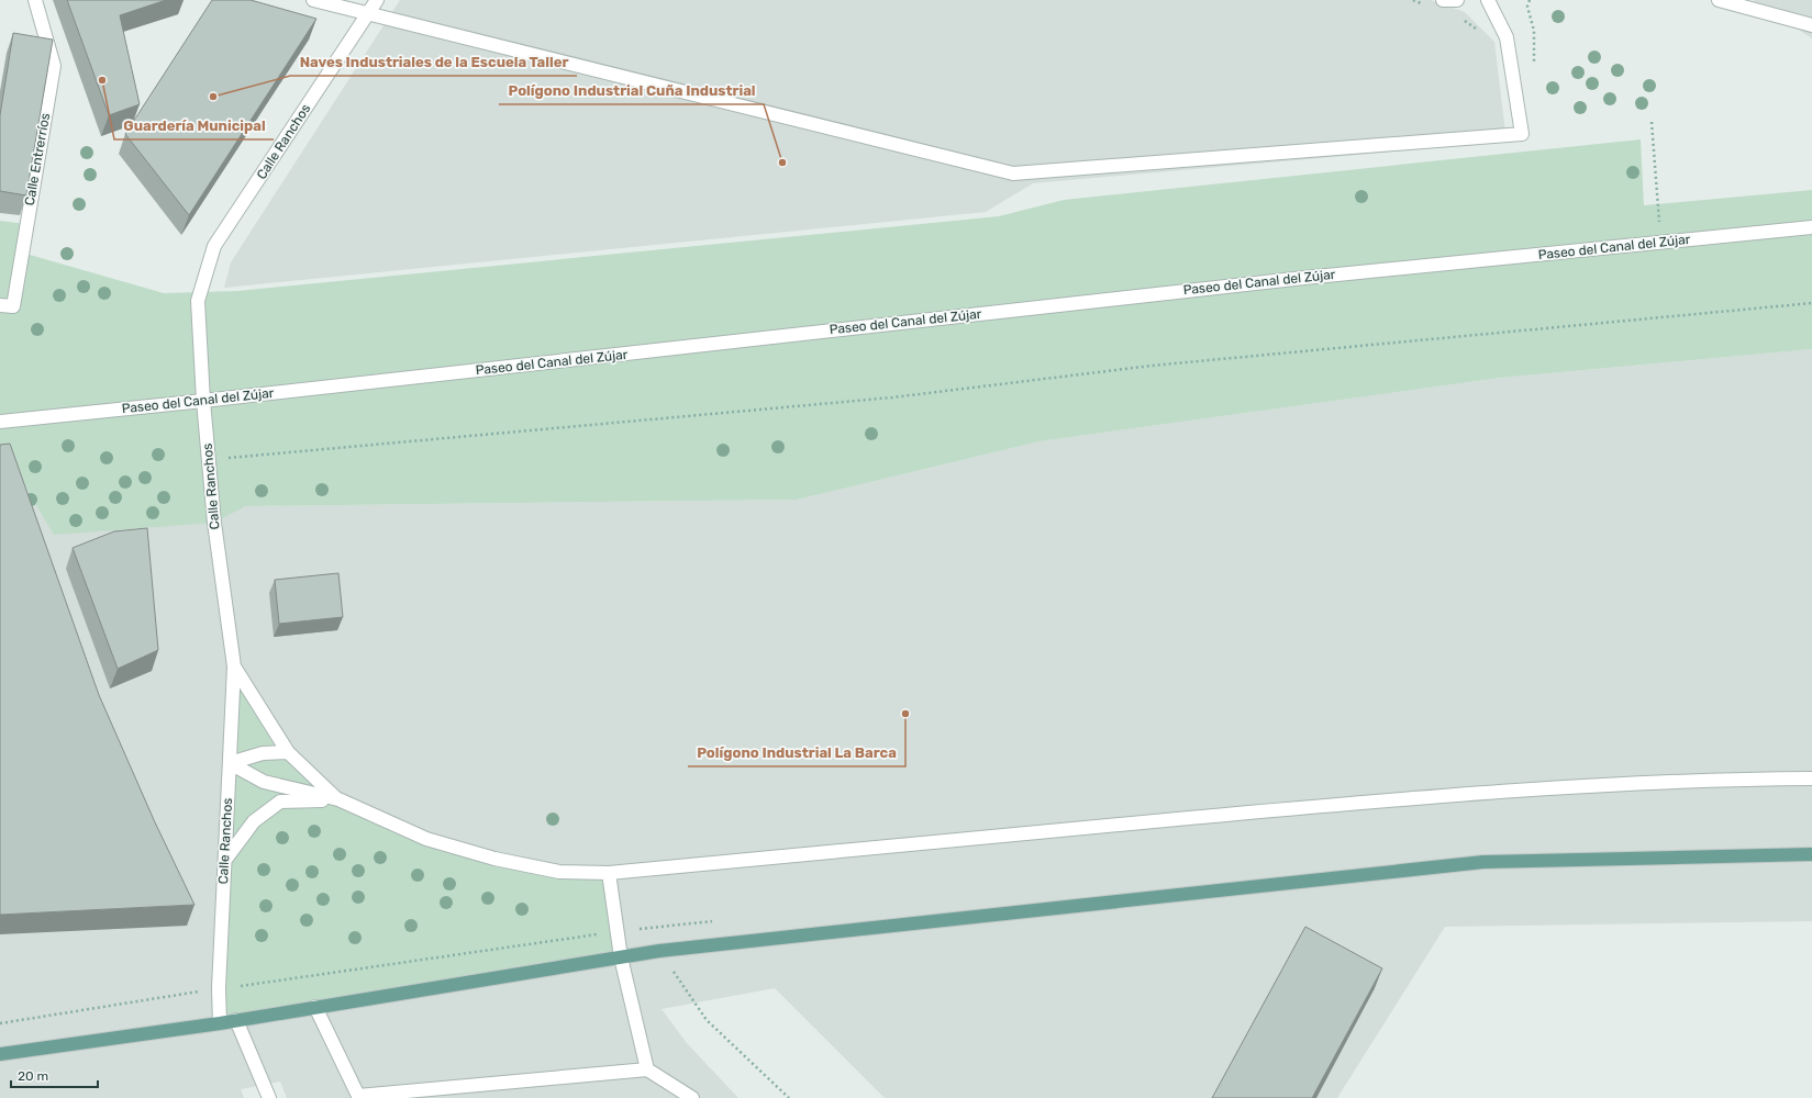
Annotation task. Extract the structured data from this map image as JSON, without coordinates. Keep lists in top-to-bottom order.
{
  "streets": {
    "street": ["Calle Ranchos", "Calle Entrerríos", "Paseo del Canal del Zújar"]
  },
  "crossings": [
    ["Calle Ranchos", "Paseo del Canal del Zújar"]
  ],
  "places": [
    "Guardería Municipal",
    "Naves Industriales de la Escuela Taller",
    "Polígono Industrial Cuña Industrial",
    "Polígono Industrial La Barca"
  ],
  "scale_bar": "20 m"
}
